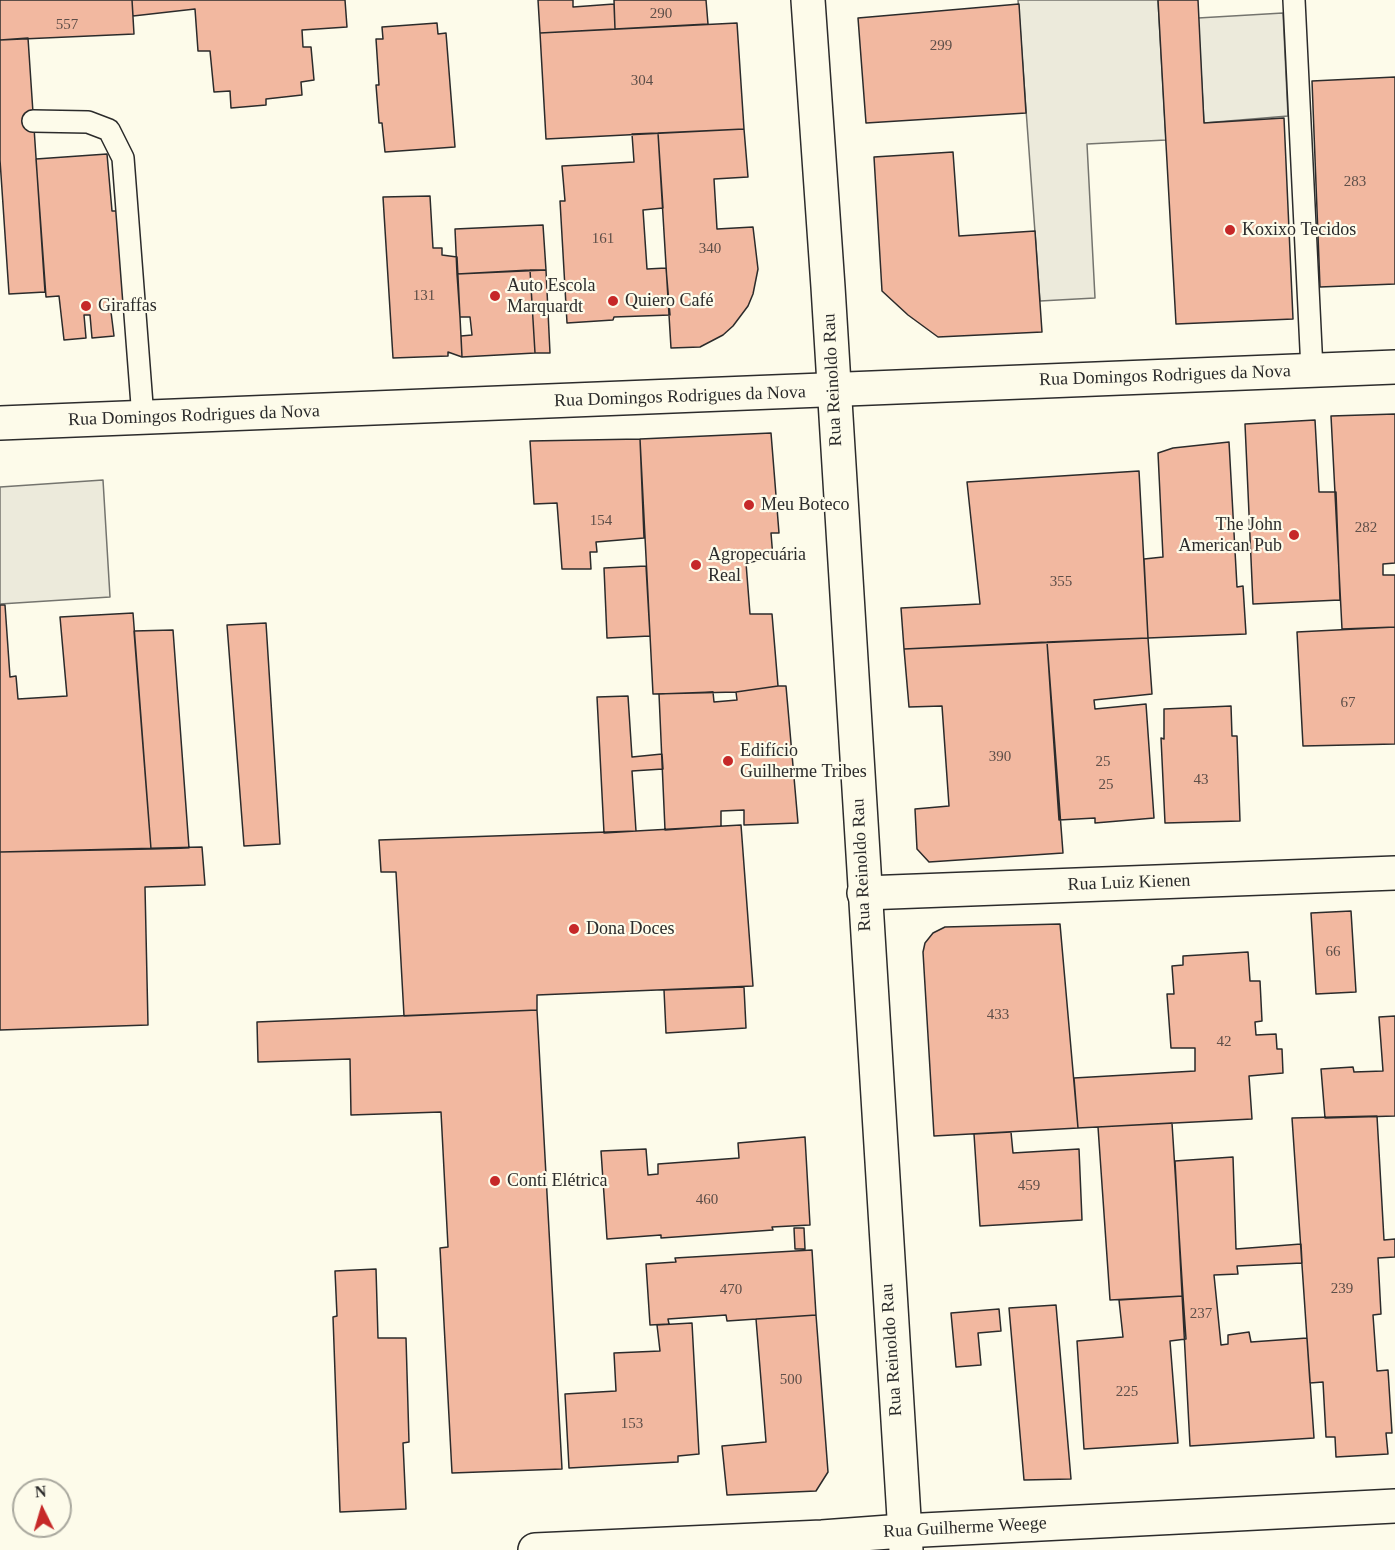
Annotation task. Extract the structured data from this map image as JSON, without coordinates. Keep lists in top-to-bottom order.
{
  "streets": {
    "street": [
      "Rua Domingos Rodrigues da Nova",
      "Rua Reinoldo Rau",
      "Rua Luiz Kienen",
      "Rua Guilherme Weege"
    ]
  },
  "crossings": [
    ["Rua Domingos Rodrigues da Nova", "Rua Reinoldo Rau"],
    ["Rua Reinoldo Rau", "Rua Luiz Kienen"],
    ["Rua Reinoldo Rau", "Rua Guilherme Weege"]
  ],
  "places": [
    "Koxixo Tecidos",
    "Auto Escola Marquardt",
    "Quiero Café",
    "Giraffas",
    "Meu Boteco",
    "The John American Pub",
    "Agropecuária Real",
    "Edifício Guilherme Tribes",
    "Dona Doces",
    "Conti Elétrica"
  ],
  "house_numbers": [
    "290",
    "557",
    "299",
    "304",
    "283",
    "161",
    "340",
    "131",
    "154",
    "282",
    "355",
    "67",
    "390",
    "25",
    "43",
    "25",
    "66",
    "433",
    "42",
    "459",
    "460",
    "239",
    "470",
    "237",
    "500",
    "225",
    "153"
  ],
  "north": "top"
}
